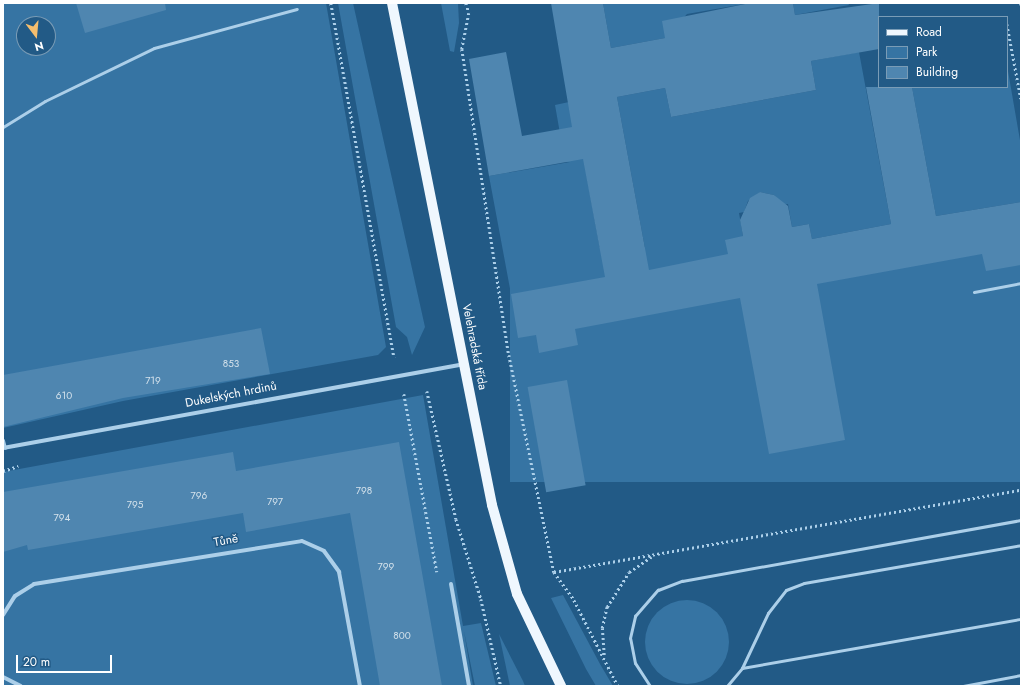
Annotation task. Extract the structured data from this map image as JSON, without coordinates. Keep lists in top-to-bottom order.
{
  "streets": {
    "main road": ["Velehradská třída"],
    "street": ["Dukelských hrdinů", "Tůně"]
  },
  "crossings": [
    ["Velehradská třída", "Dukelských hrdinů"]
  ],
  "house_numbers": [
    "853",
    "719",
    "610",
    "798",
    "796",
    "797",
    "795",
    "794",
    "799",
    "800"
  ],
  "legend": ["Road", "Park", "Building"],
  "scale_bar": "20 m",
  "north": "bottom"
}
